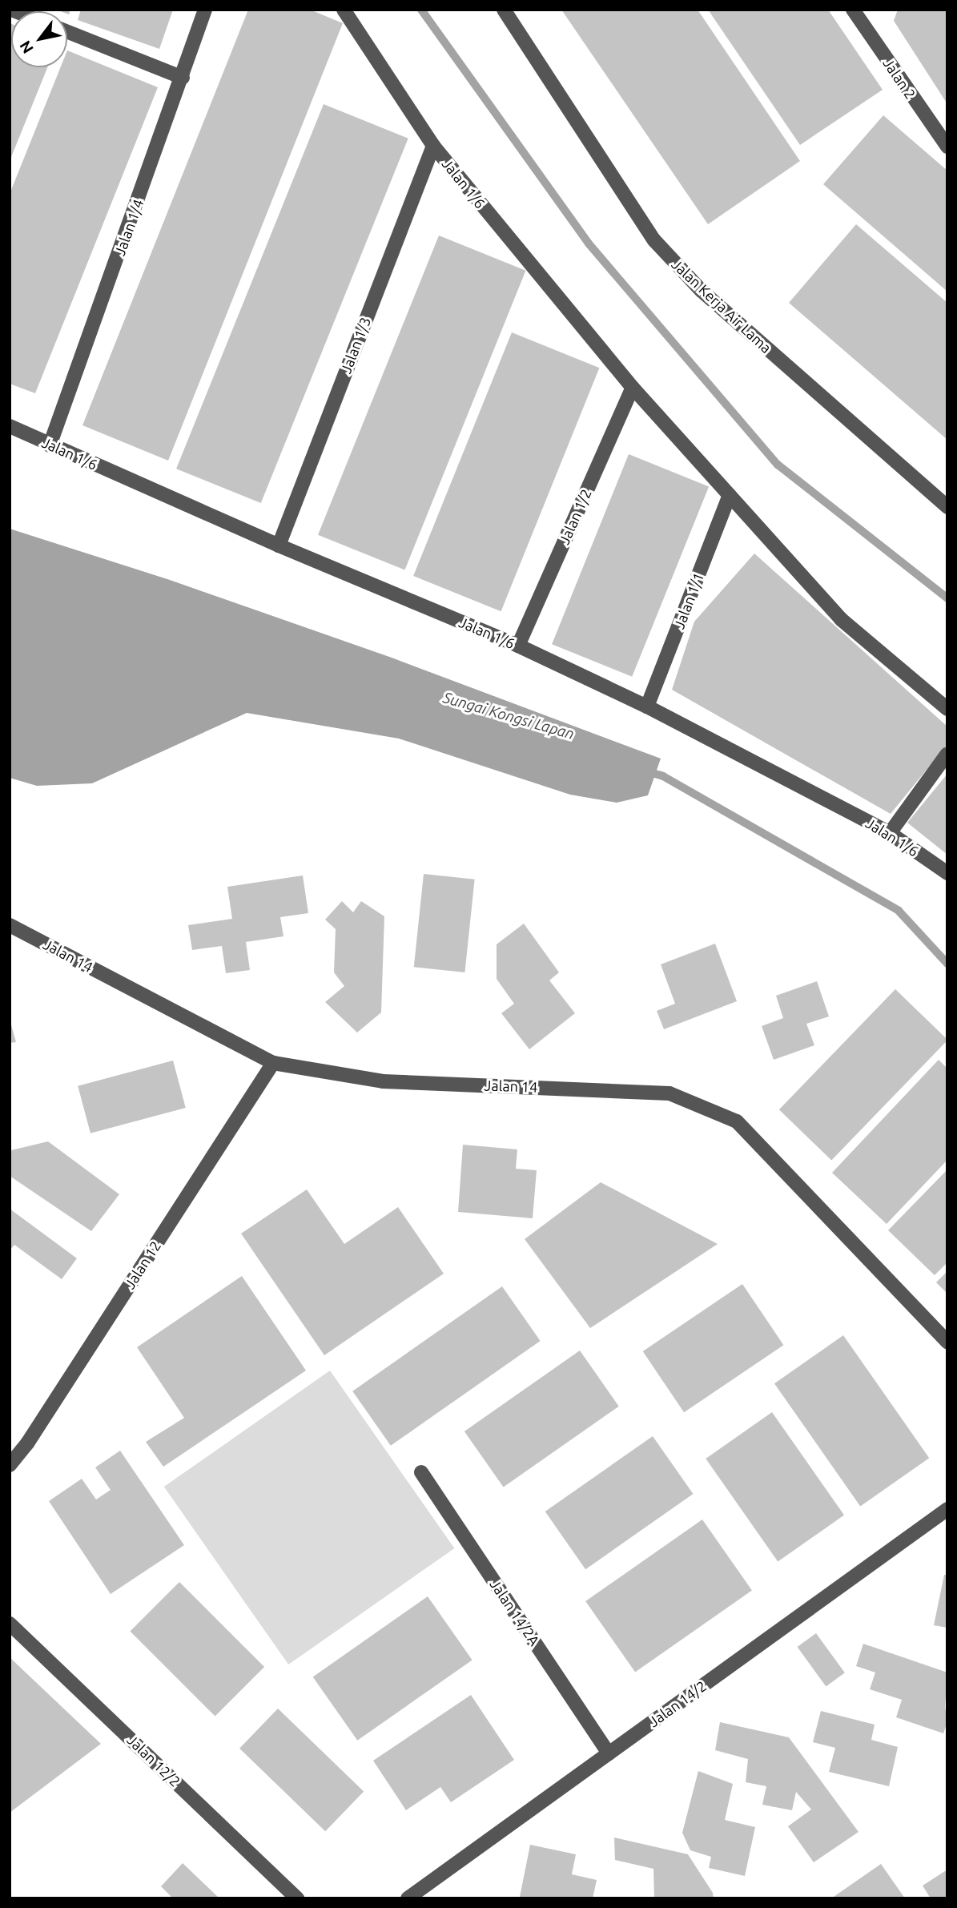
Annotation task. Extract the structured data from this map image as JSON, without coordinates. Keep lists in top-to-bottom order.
{
  "streets": {
    "street": [
      "Jalan 2",
      "Jalan 1/6",
      "Jalan 1/4",
      "Jalan Kerja Air Lama",
      "Jalan 1/3",
      "Jalan 1/2",
      "Jalan 1/1",
      "Jalan 14",
      "Jalan 12",
      "Jalan 14/2A",
      "Jalan 14/2",
      "Jalan 12/2"
    ]
  },
  "crossings": [
    ["Jalan 1/6", "Jalan 1/4"],
    ["Jalan 1/6", "Jalan 1/3"],
    ["Jalan 1/6", "Jalan 1/2"],
    ["Jalan 1/6", "Jalan 1/1"],
    ["Jalan 14", "Jalan 12"],
    ["Jalan 14/2A", "Jalan 14/2"]
  ],
  "water": ["Sungai Kongsi Lapan"],
  "north": "bottom left"
}
